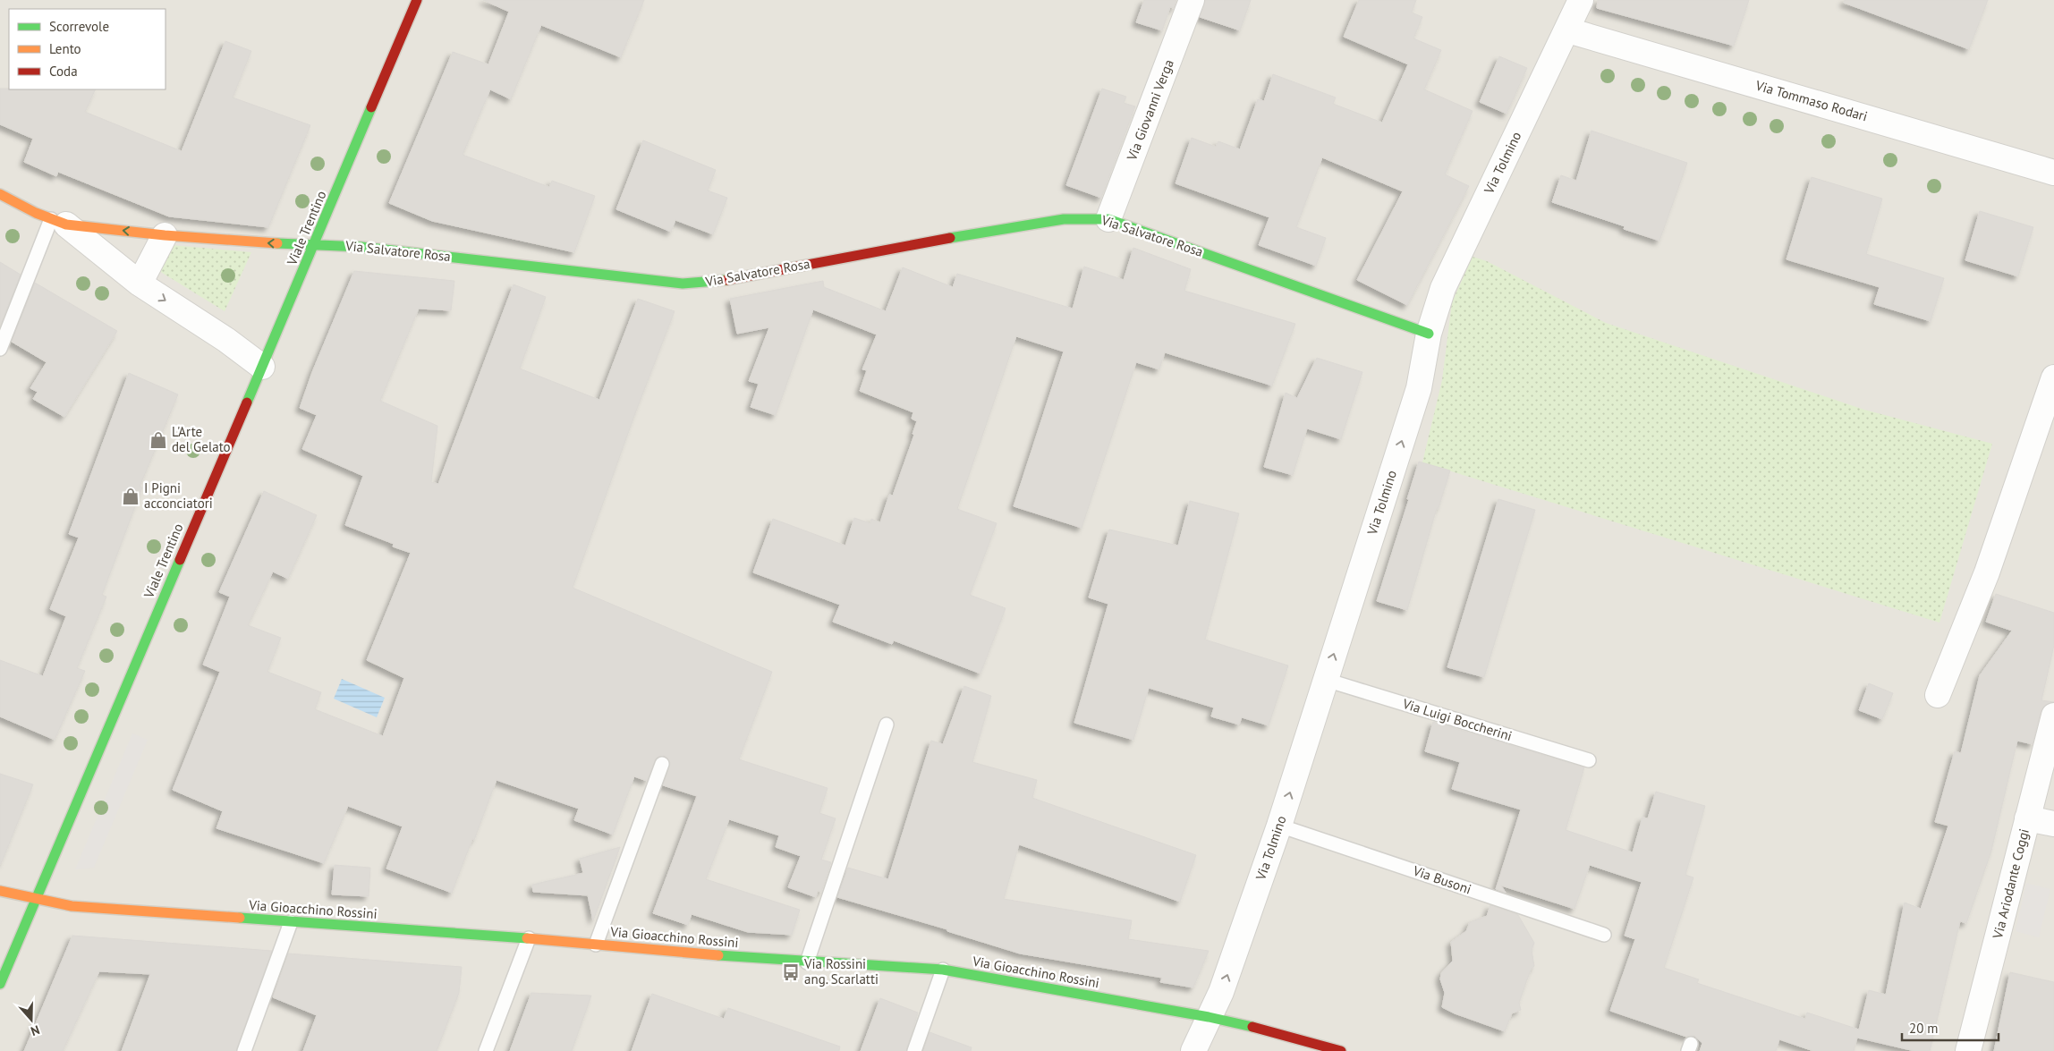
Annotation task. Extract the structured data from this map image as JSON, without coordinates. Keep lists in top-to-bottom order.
{
  "streets": {
    "street": [
      "Via Tommaso Rodari",
      "Via Giovanni Verga",
      "Via Tolmino",
      "Viale Trentino",
      "Via Salvatore Rosa",
      "Via Ariodante Coggi",
      "Via Gioacchino Rossini"
    ],
    "lane": ["Via Luigi Boccherini", "Via Busoni"]
  },
  "crossings": [
    ["Via Tommaso Rodari", "Via Tolmino"],
    ["Via Giovanni Verga", "Via Salvatore Rosa"],
    ["Via Tolmino", "Via Salvatore Rosa"],
    ["Via Tolmino", "Via Luigi Boccherini"],
    ["Via Tolmino", "Via Busoni"],
    ["Via Tolmino", "Via Gioacchino Rossini"],
    ["Viale Trentino", "Via Salvatore Rosa"],
    ["Viale Trentino", "Via Gioacchino Rossini"]
  ],
  "one_way": ["Via Tolmino"],
  "places": {
    "shop": ["L'Arte del Gelato", "I Pigni acconciatori"],
    "bus stop": ["Via Rossini ang. Scarlatti"]
  },
  "legend": ["Scorrevole", "Lento", "Coda"],
  "scale_bar": "20 m",
  "north": "bottom"
}
